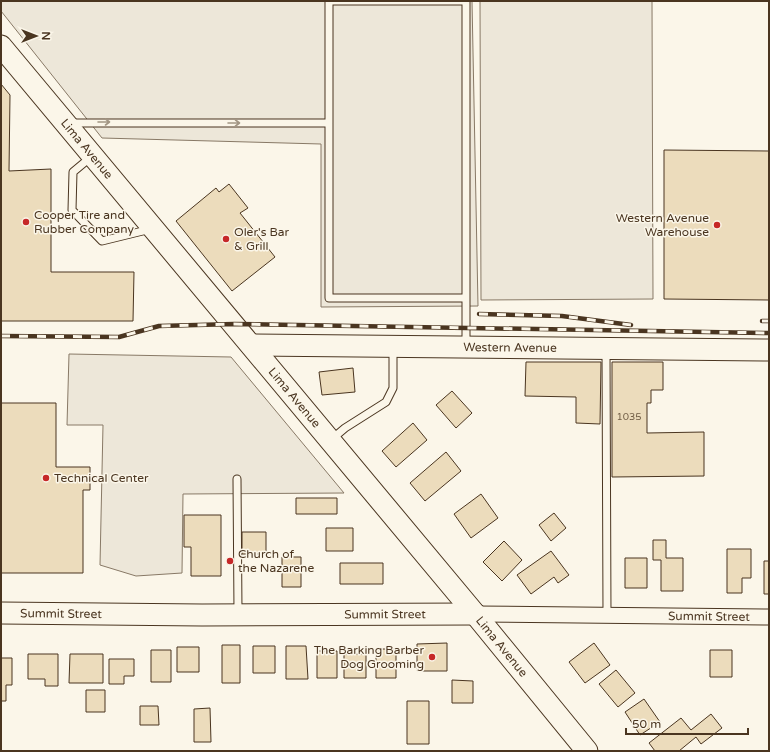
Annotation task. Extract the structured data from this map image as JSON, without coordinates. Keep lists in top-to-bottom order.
{
  "streets": {
    "main road": ["Lima Avenue", "Western Avenue", "Summit Street"]
  },
  "crossings": [
    ["Lima Avenue", "Western Avenue"],
    ["Lima Avenue", "Summit Street"]
  ],
  "places": [
    "Cooper Tire and Rubber Company",
    "Western Avenue Warehouse",
    "Oler's Bar & Grill",
    "Technical Center",
    "Church of the Nazarene",
    "The Barking Barber Dog Grooming"
  ],
  "house_numbers": ["1035"],
  "scale_bar": "50 m",
  "north": "right"
}
